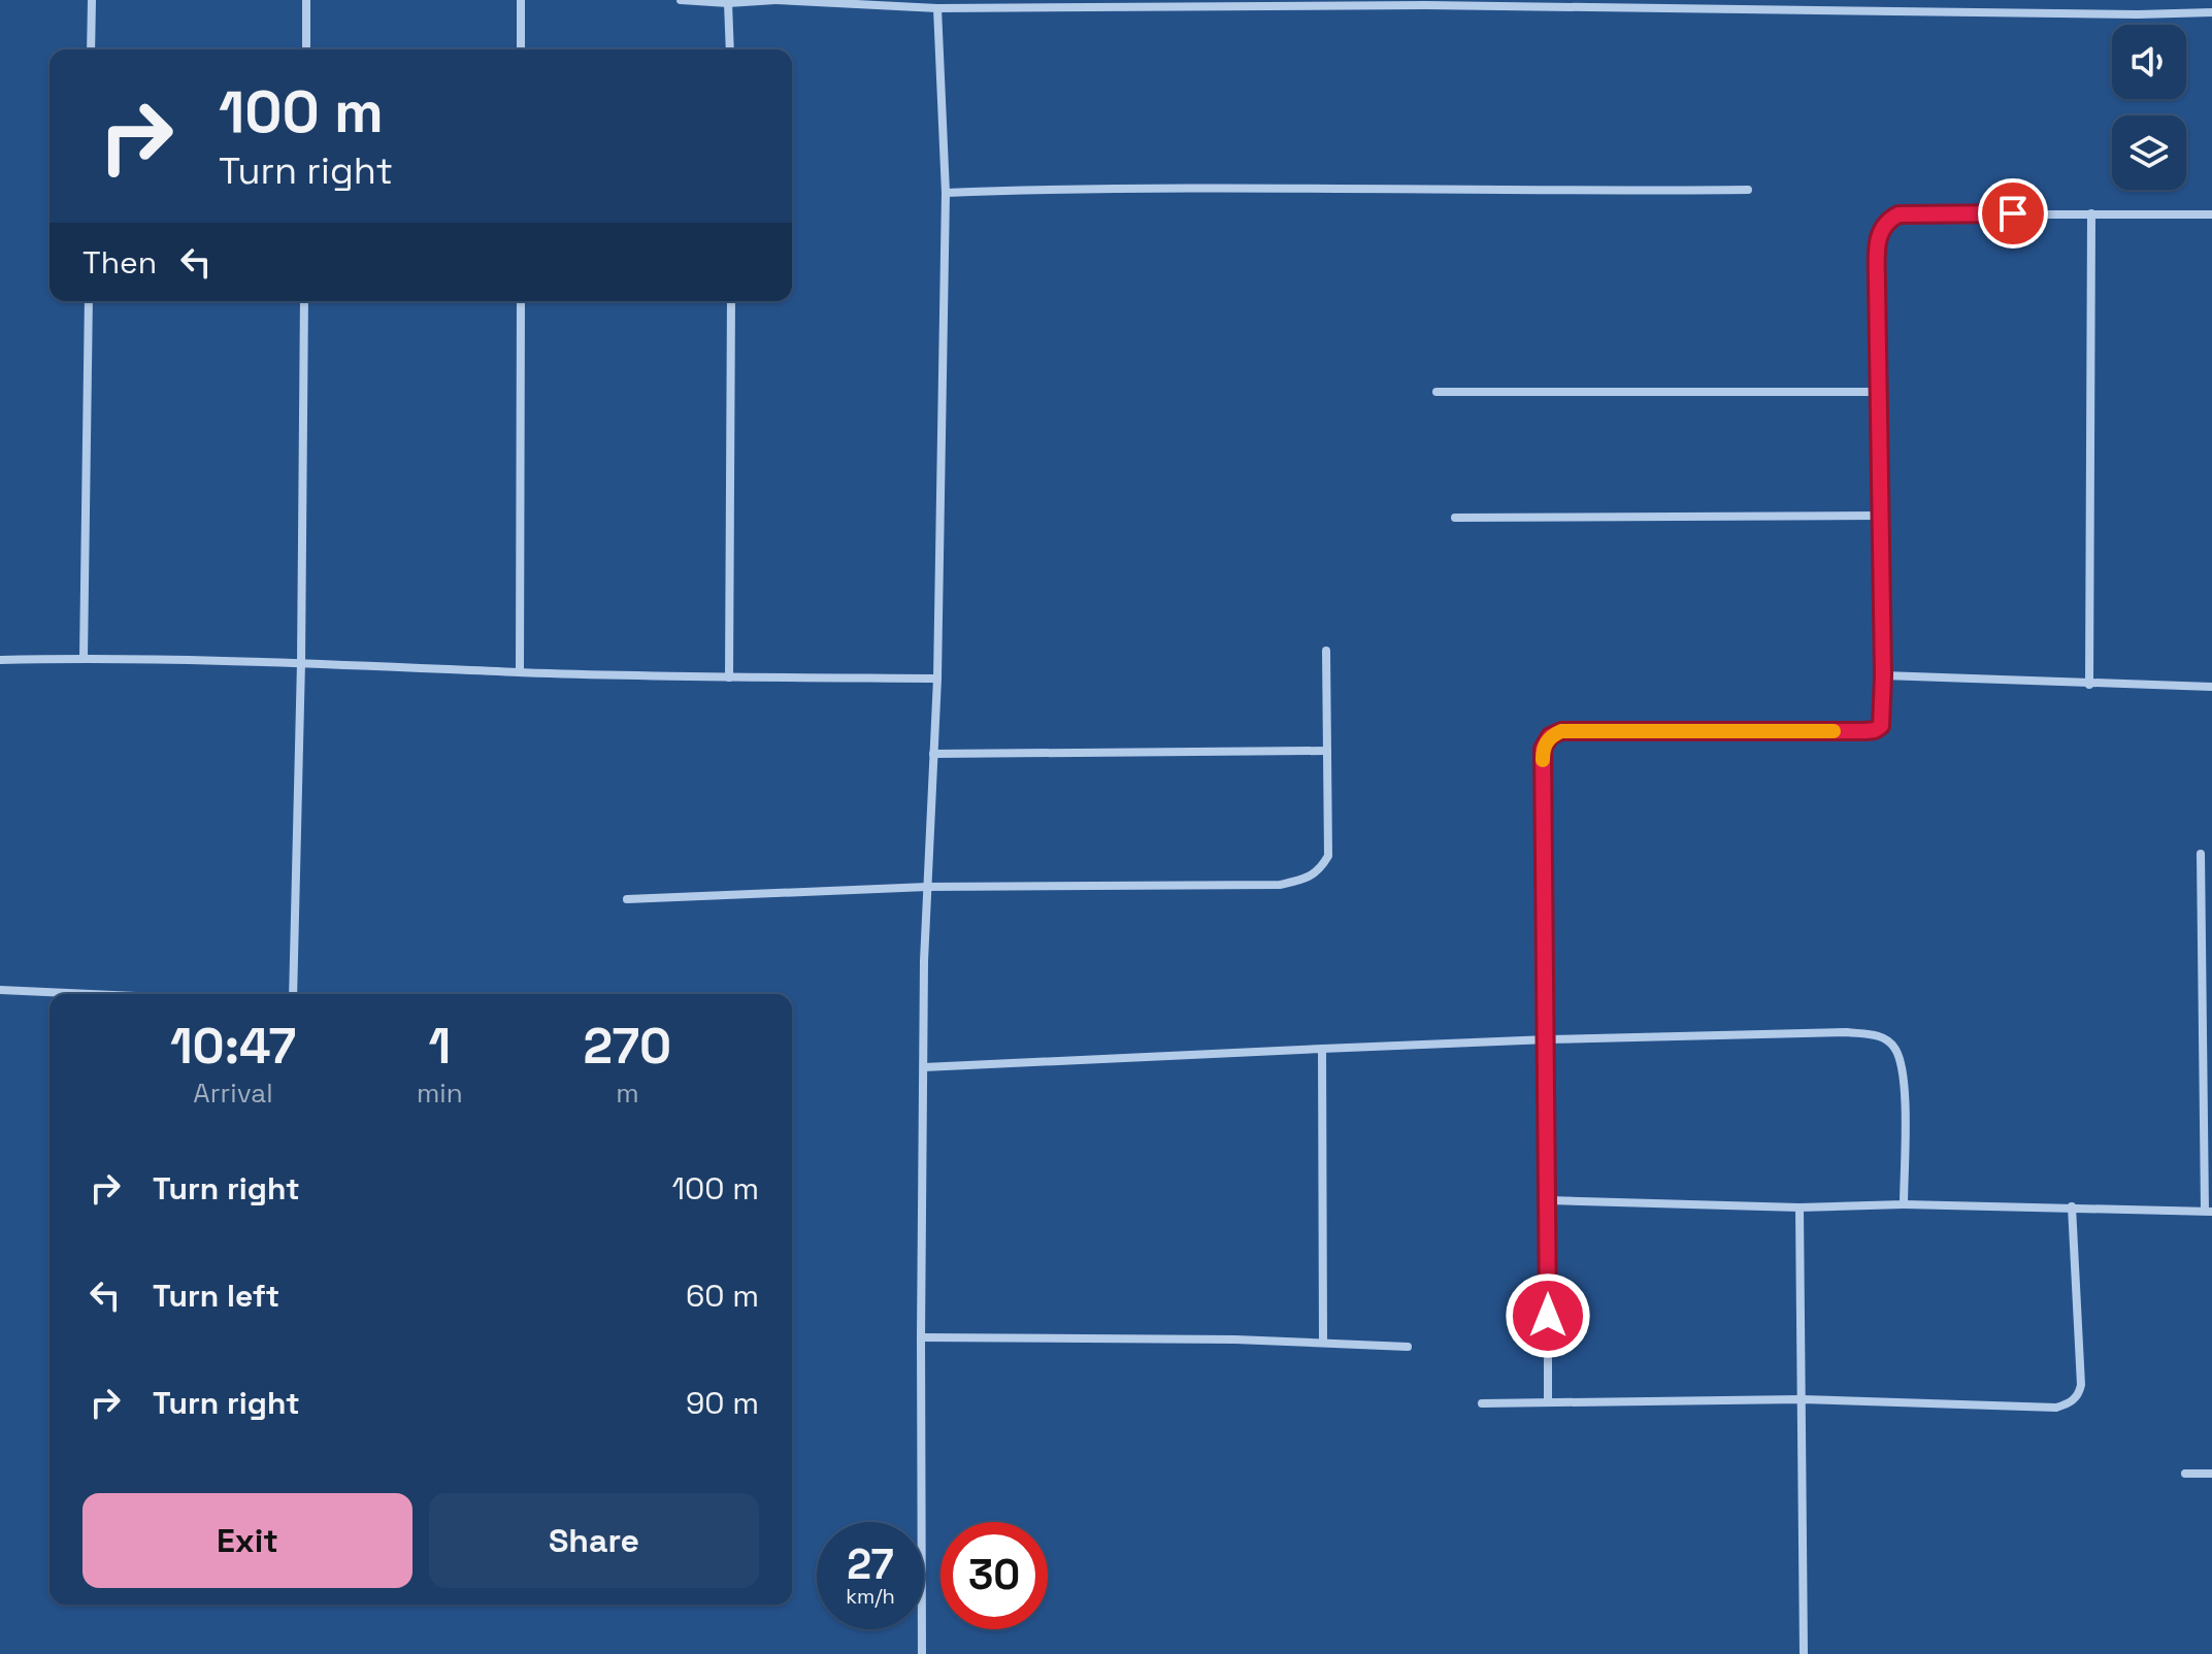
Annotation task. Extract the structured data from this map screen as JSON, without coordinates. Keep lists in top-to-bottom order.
{
  "page": {
    "turn": ["100 m", "Turn right"],
    "then": "Then",
    "eta": [
      "10:47",
      "Arrival",
      "1",
      "min",
      "270",
      "m"
    ],
    "list": [
      {
        "name": "Turn right",
        "value": "100 m"
      },
      {
        "name": "Turn left",
        "value": "60 m"
      },
      {
        "name": "Turn right",
        "value": "90 m"
      }
    ],
    "buttons": ["Exit", "Share"],
    "speed": "27 km/h",
    "limit": "30"
  }
}
